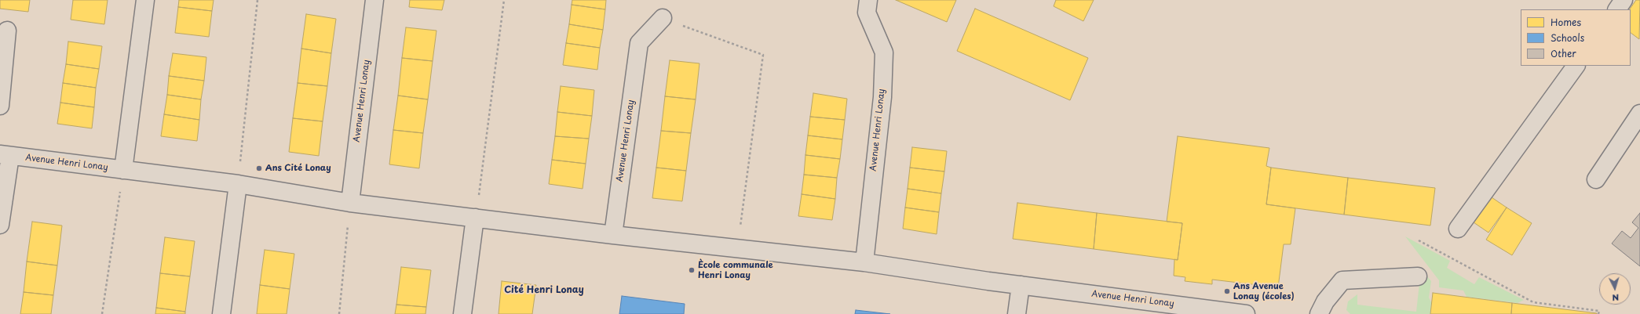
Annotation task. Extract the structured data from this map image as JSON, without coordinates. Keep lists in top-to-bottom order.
{
  "streets": {
    "street": ["Avenue Henri Lonay"]
  },
  "districts": ["Cité Henri Lonay"],
  "places": ["Ans Cité Lonay", "Ècole communale Henri Lonay", "Ans Avenue Lonay (écoles)"],
  "legend": ["Homes", "Schools", "Other"],
  "north": "bottom"
}
